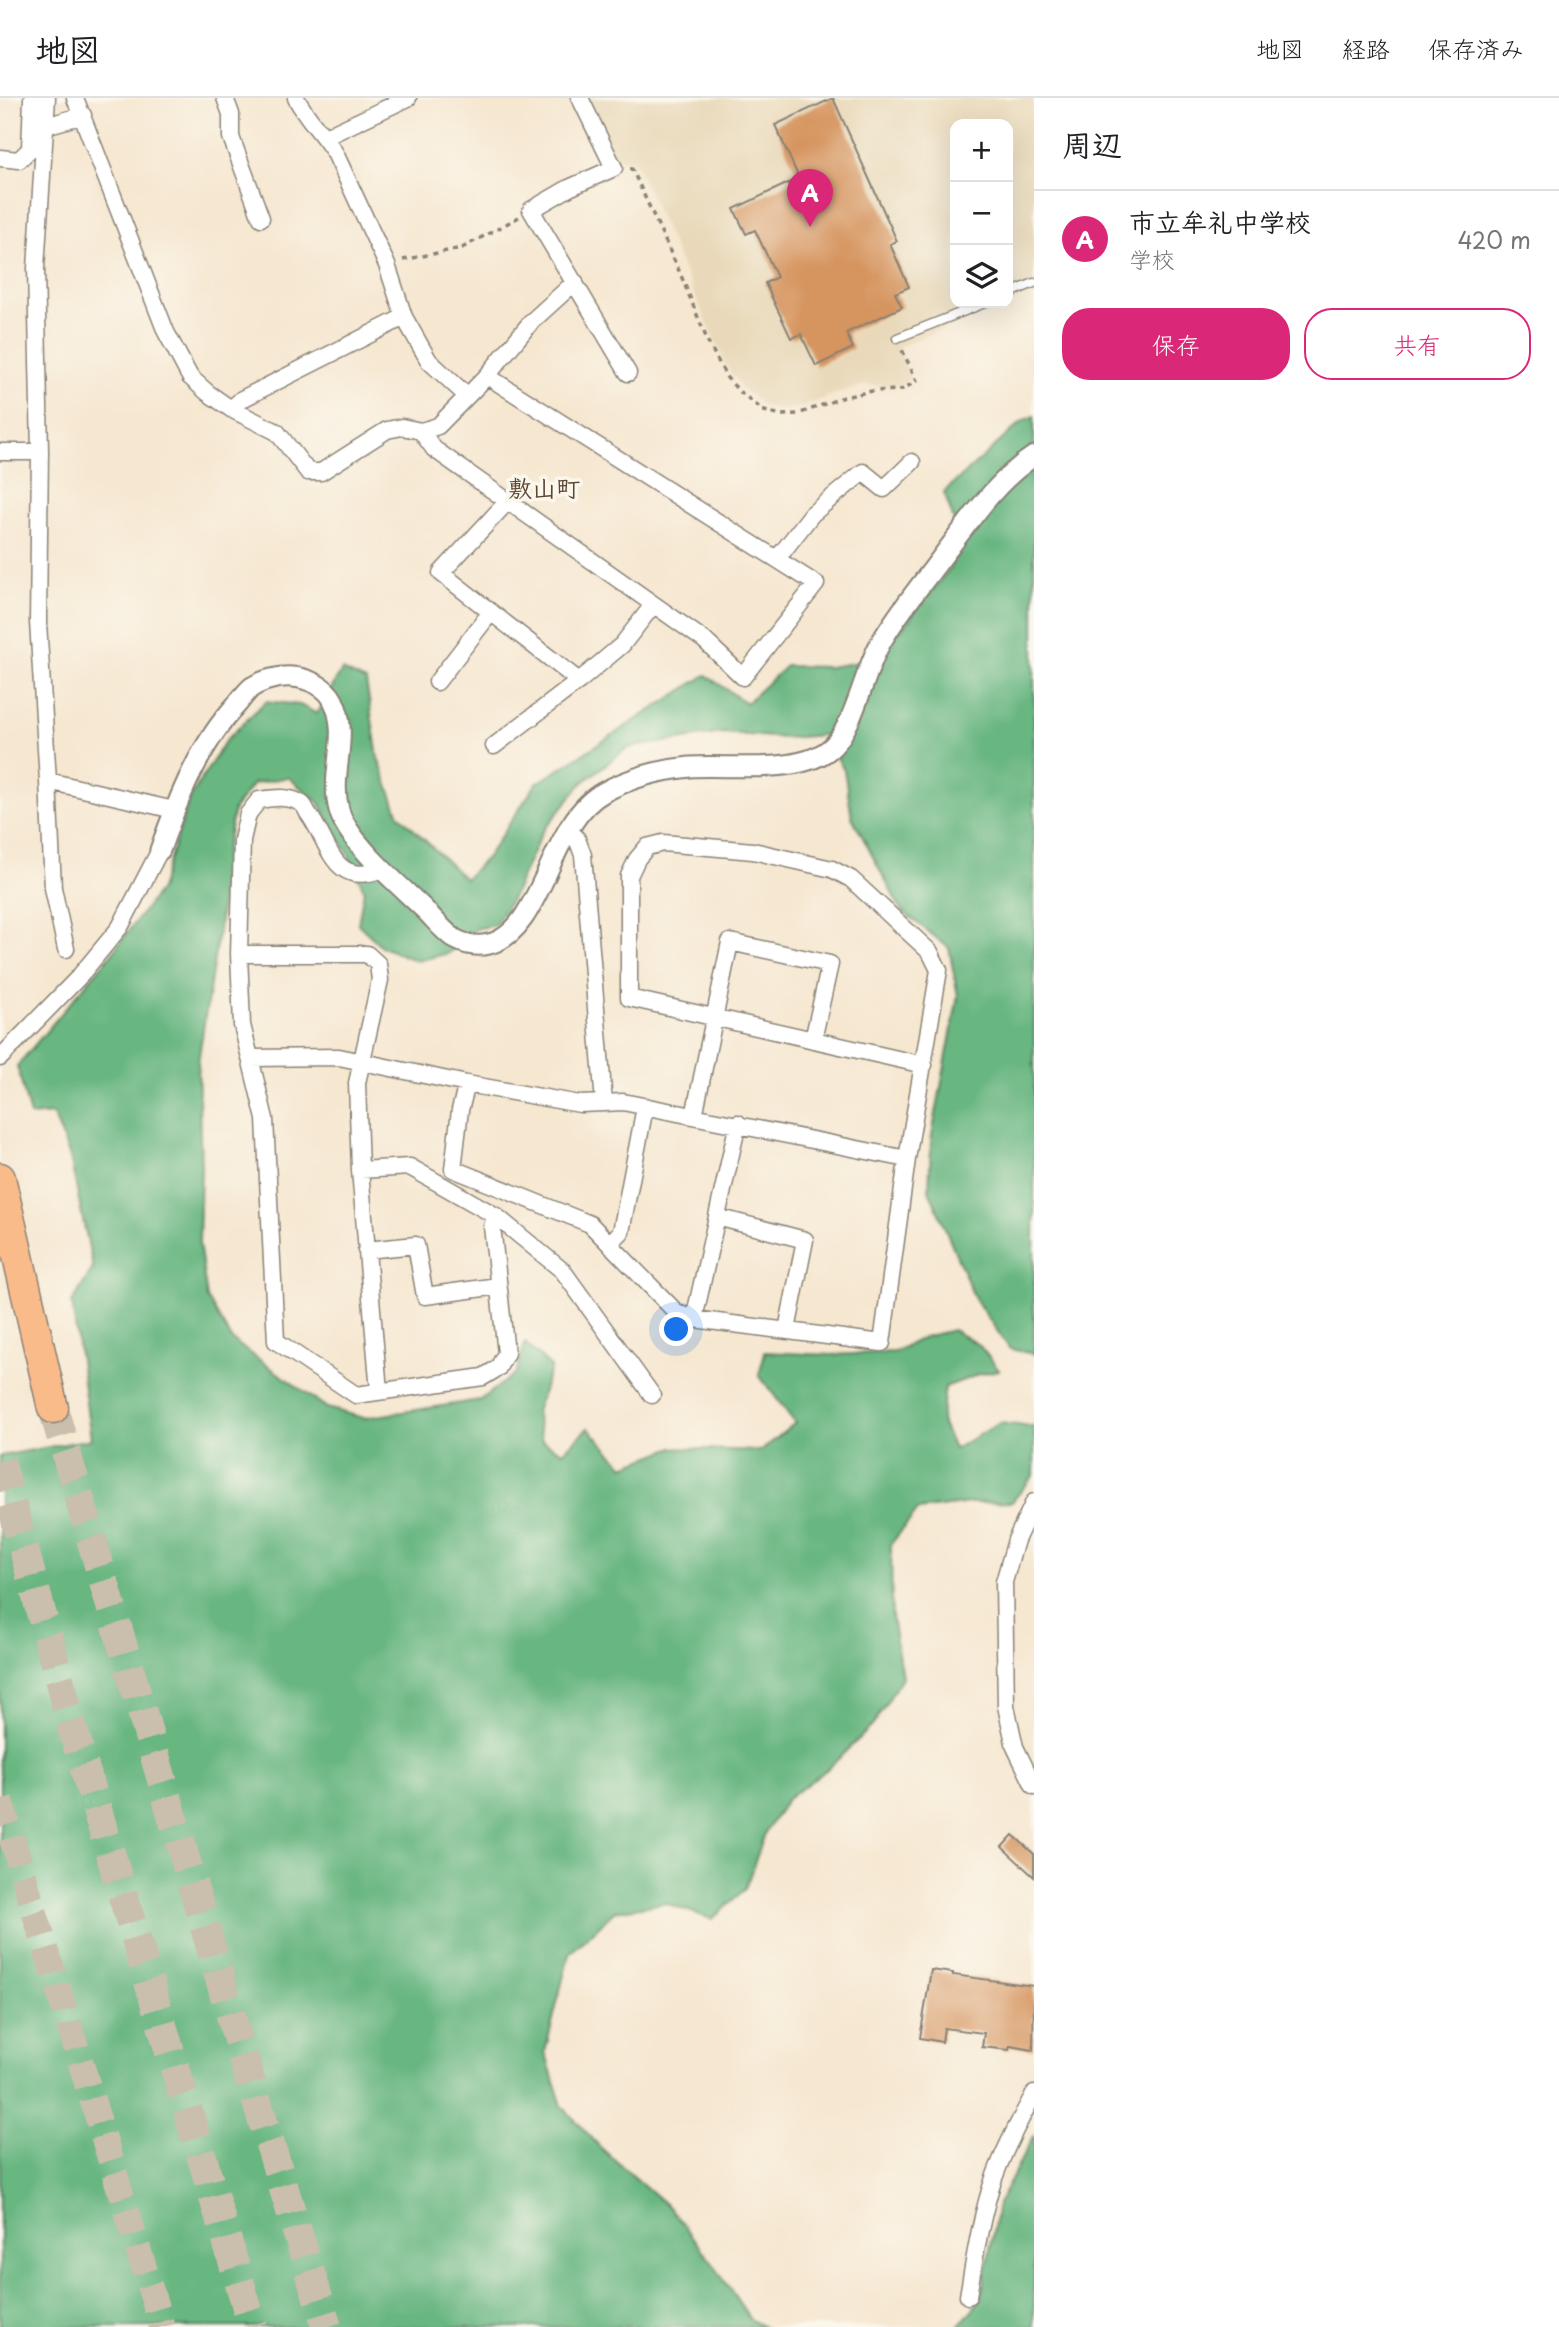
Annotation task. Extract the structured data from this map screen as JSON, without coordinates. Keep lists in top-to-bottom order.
{
  "districts": ["敷山町"],
  "page": {
    "header": "地図",
    "nav": ["地図", "経路", "保存済み"],
    "heading": "周辺",
    "map_buttons": ["+", "−"],
    "pins": "A",
    "list": [
      {
        "mark": "A",
        "name": "市立牟礼中学校",
        "note": "学校",
        "value": "420 m"
      }
    ],
    "buttons": ["保存", "共有"]
  }
}
